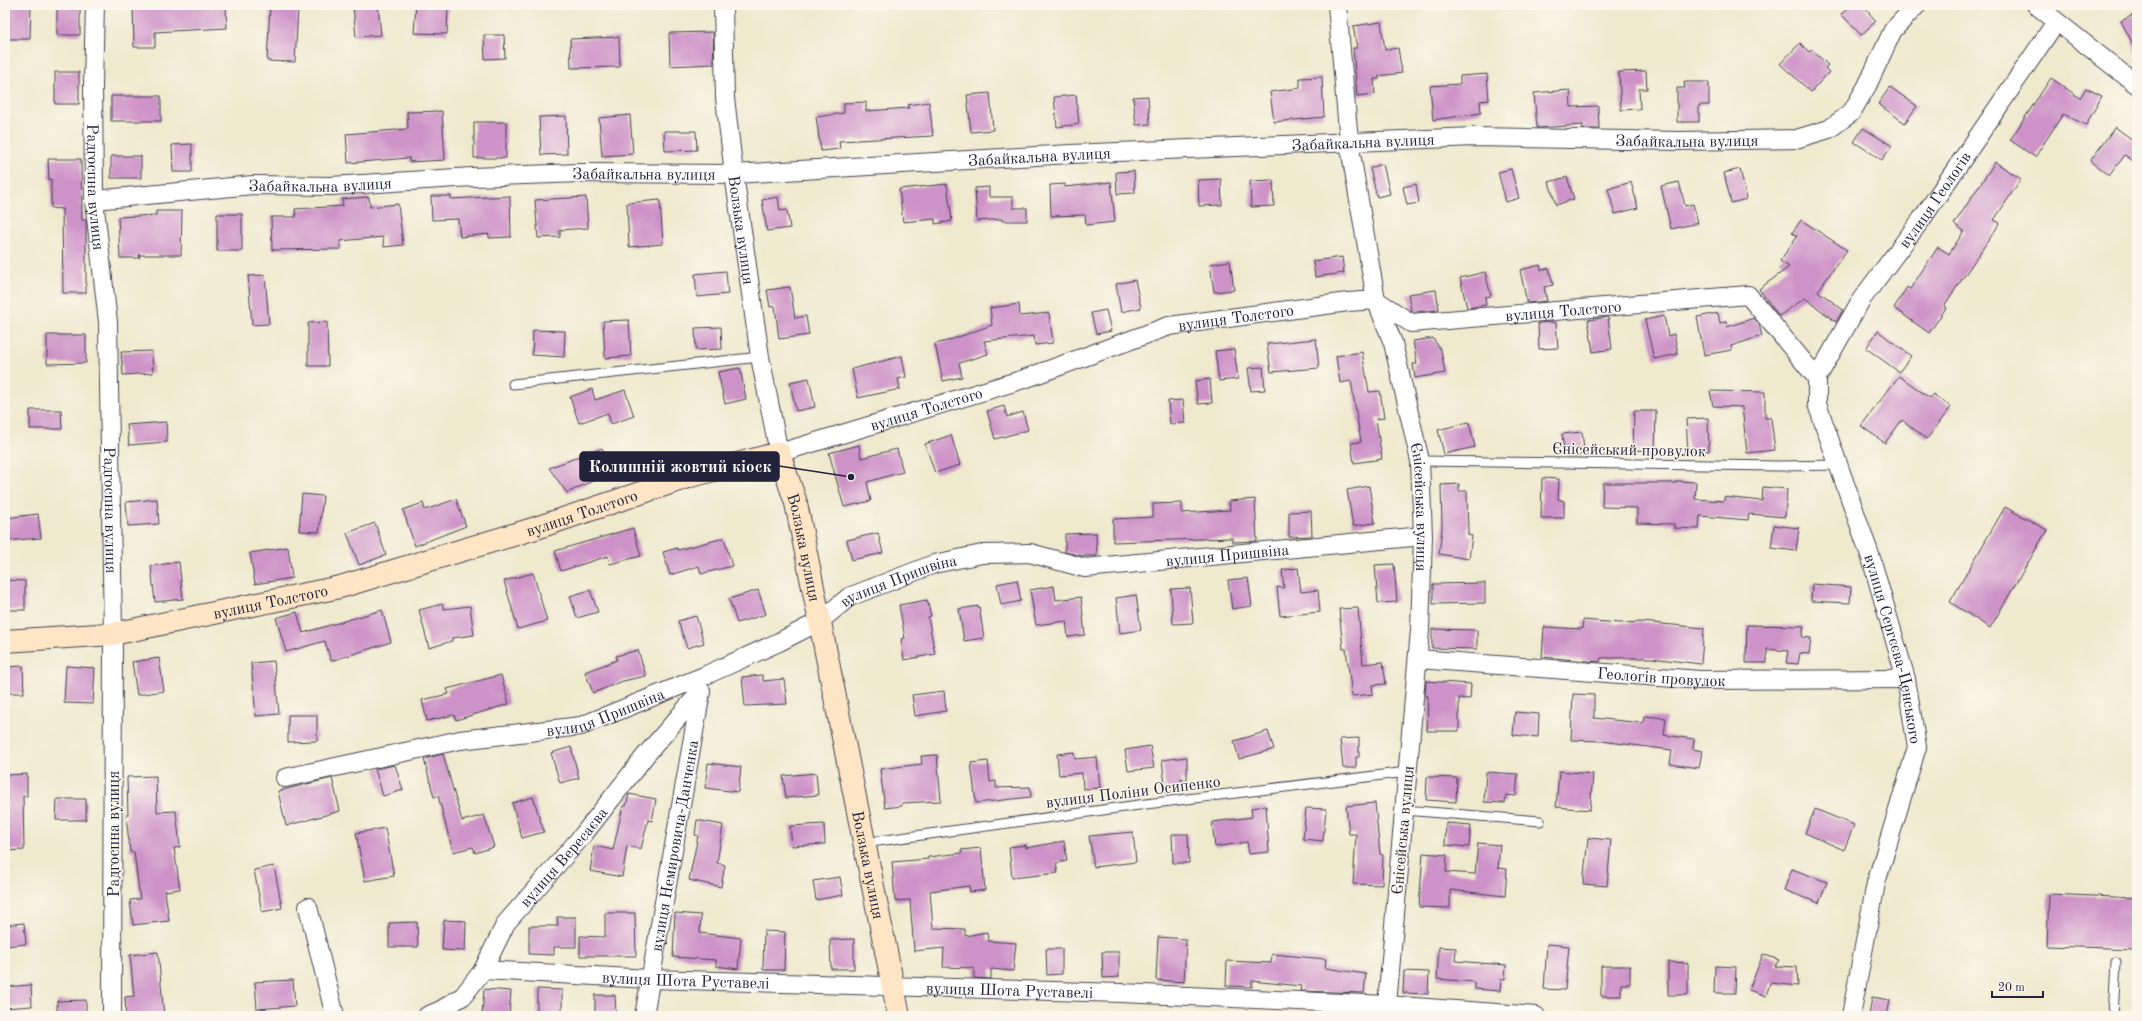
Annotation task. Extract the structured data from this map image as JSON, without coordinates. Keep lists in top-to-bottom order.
{
  "streets": {
    "street": [
      "Забайкальна вулиця",
      "Радгоспна вулиця",
      "вулиця Геологів",
      "Волзька вулиця",
      "вулиця Толстого",
      "Єнісейська вулиця",
      "вулиця Пришвіна",
      "вулиця Сергєєва-Ценського",
      "Геологів провулок",
      "вулиця Немировича-Данченка",
      "вулиця Вересаєва",
      "вулиця Шота Руставелі"
    ],
    "lane": ["Єнісейський провулок", "вулиця Поліни Осипенко"]
  },
  "crossings": [
    ["Забайкальна вулиця", "Радгоспна вулиця"],
    ["Забайкальна вулиця", "Волзька вулиця"],
    ["Забайкальна вулиця", "Єнісейська вулиця"],
    ["Радгоспна вулиця", "вулиця Толстого"],
    ["вулиця Геологів", "вулиця Толстого"],
    ["вулиця Геологів", "вулиця Сергєєва-Ценського"],
    ["Волзька вулиця", "вулиця Толстого"],
    ["Волзька вулиця", "вулиця Пришвіна"],
    ["Волзька вулиця", "вулиця Поліни Осипенко"],
    ["Волзька вулиця", "вулиця Шота Руставелі"],
    ["вулиця Толстого", "Єнісейська вулиця"],
    ["вулиця Толстого", "вулиця Сергєєва-Ценського"],
    ["Єнісейський провулок", "Єнісейська вулиця"],
    ["Єнісейський провулок", "вулиця Сергєєва-Ценського"],
    ["Єнісейська вулиця", "вулиця Пришвіна"],
    ["Єнісейська вулиця", "Геологів провулок"],
    ["Єнісейська вулиця", "вулиця Поліни Осипенко"],
    ["Єнісейська вулиця", "вулиця Шота Руставелі"],
    ["вулиця Пришвіна", "вулиця Немировича-Данченка"],
    ["вулиця Пришвіна", "вулиця Вересаєва"],
    ["вулиця Сергєєва-Ценського", "Геологів провулок"],
    ["вулиця Немировича-Данченка", "вулиця Вересаєва"],
    ["вулиця Немировича-Данченка", "вулиця Шота Руставелі"],
    ["вулиця Вересаєва", "вулиця Шота Руставелі"]
  ],
  "places": ["Колишній жовтий кіоск"],
  "scale_bar": "20 m"
}
